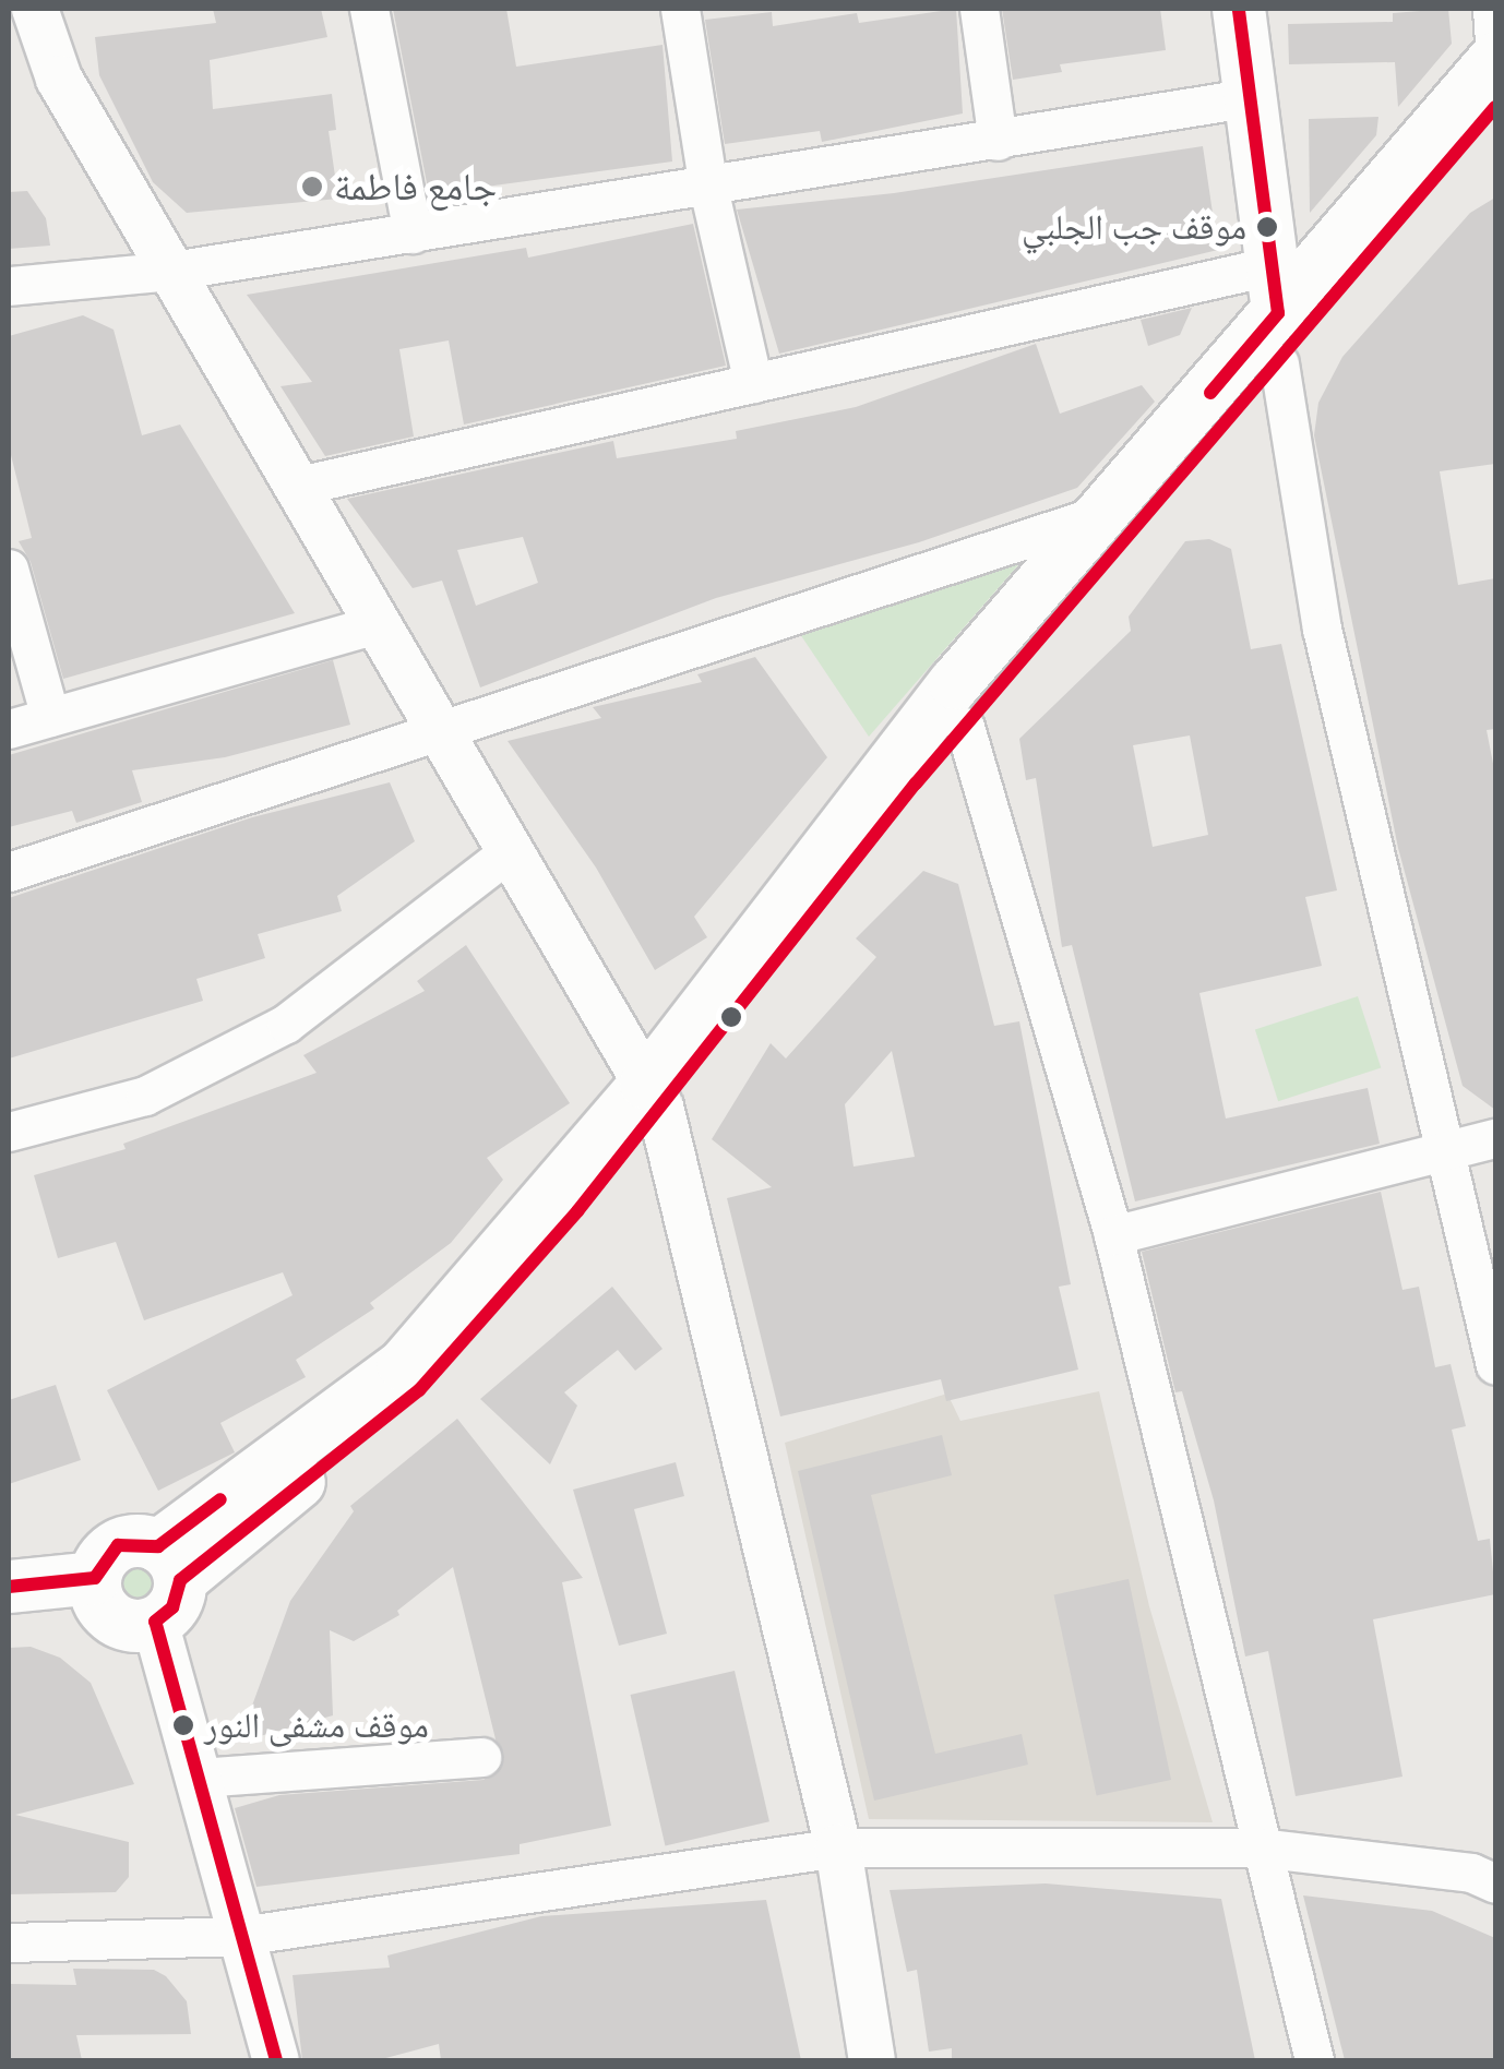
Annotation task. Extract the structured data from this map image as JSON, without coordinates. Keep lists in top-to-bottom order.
{
  "places": ["جامع فاطمة", "موقف جب الجلبي", "موقف مشفى النور"]
}
